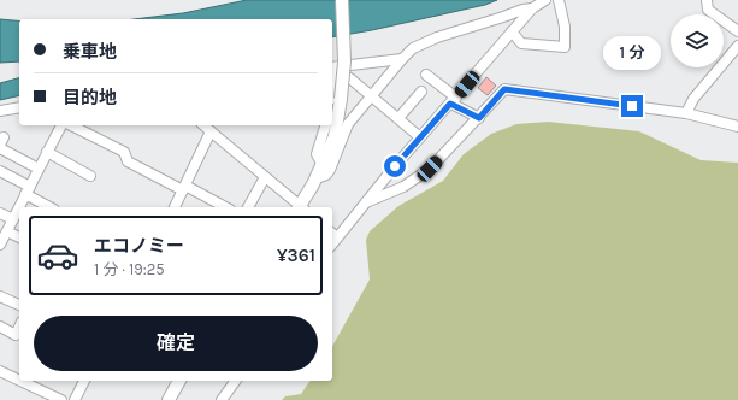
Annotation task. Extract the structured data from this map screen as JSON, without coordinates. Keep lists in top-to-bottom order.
{
  "page": {
    "banner": ["乗車地", "目的地"],
    "bubble": "1 分",
    "list": [
      {
        "name": "エコノミー",
        "note": "1 分 · 19:25",
        "value": "¥361"
      }
    ],
    "buttons": "確定"
  }
}
